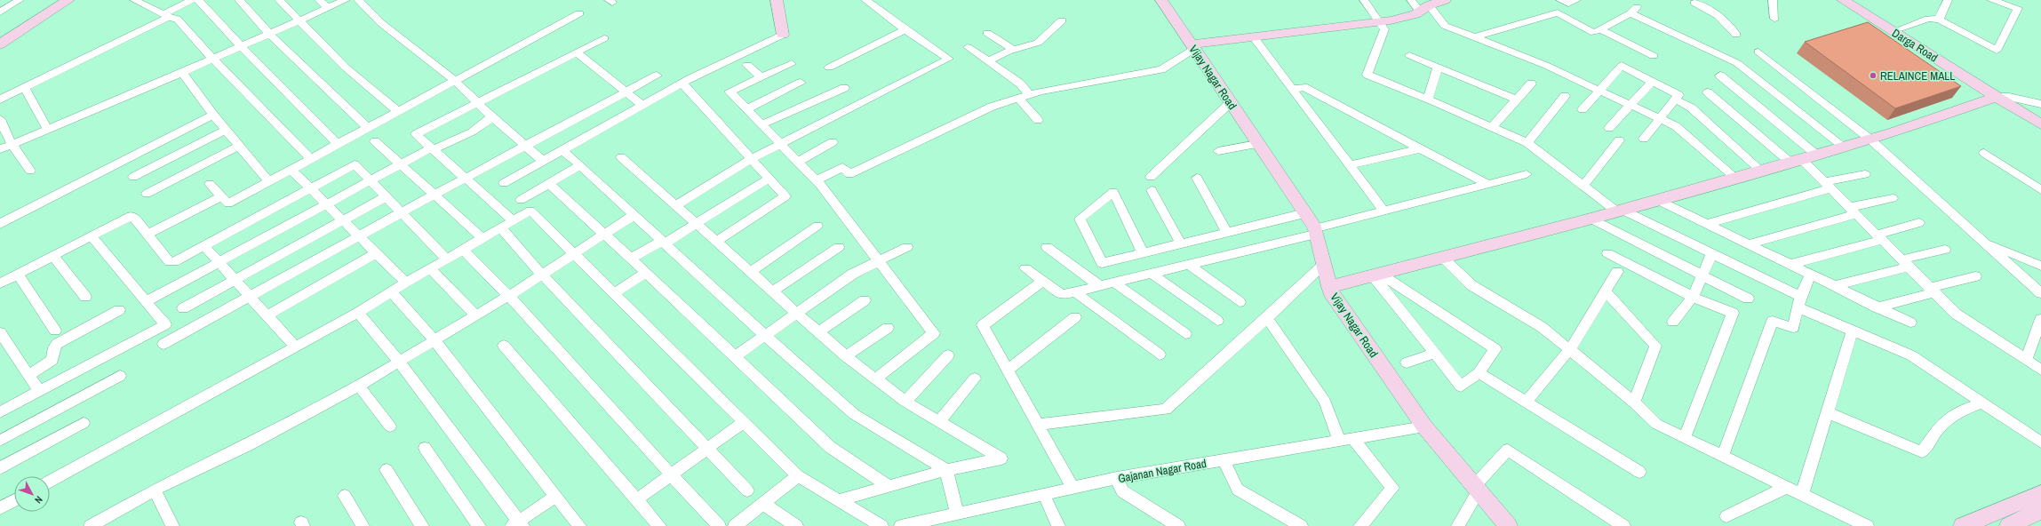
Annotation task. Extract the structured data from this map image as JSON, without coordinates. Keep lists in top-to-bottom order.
{
  "streets": {
    "street": ["Darga Road", "Vijay Nagar Road", "Gajanan Nagar Road"]
  },
  "crossings": [
    ["Vijay Nagar Road", "Gajanan Nagar Road"]
  ],
  "places": ["RELAINCE MALL"],
  "north": "bottom right"
}
